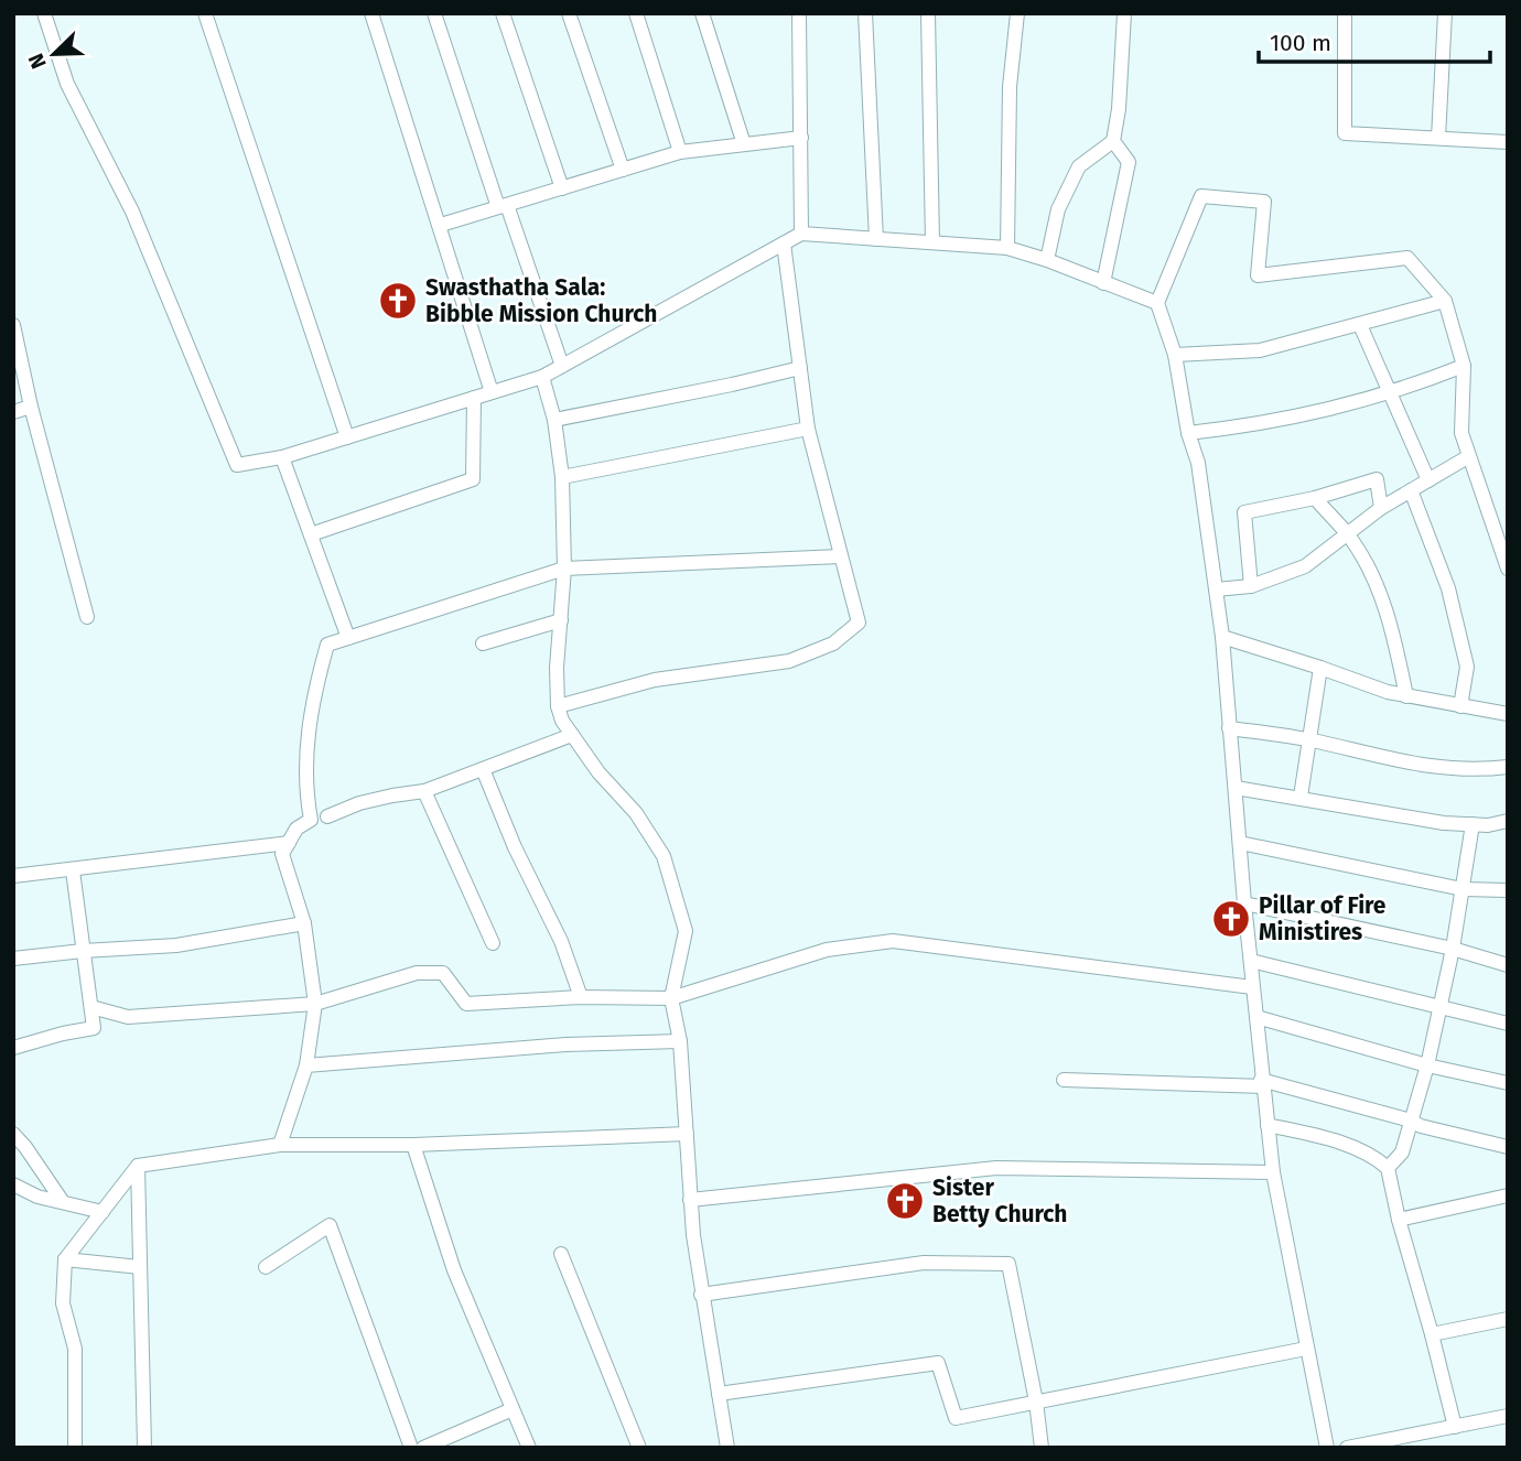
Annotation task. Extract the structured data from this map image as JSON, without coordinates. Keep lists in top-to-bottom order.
{
  "places": {
    "church": ["Swasthatha Sala: Bibble Mission Church", "Pillar of Fire Ministires", "Sister Betty Church"]
  },
  "scale_bar": "100 m",
  "north": "bottom left"
}
